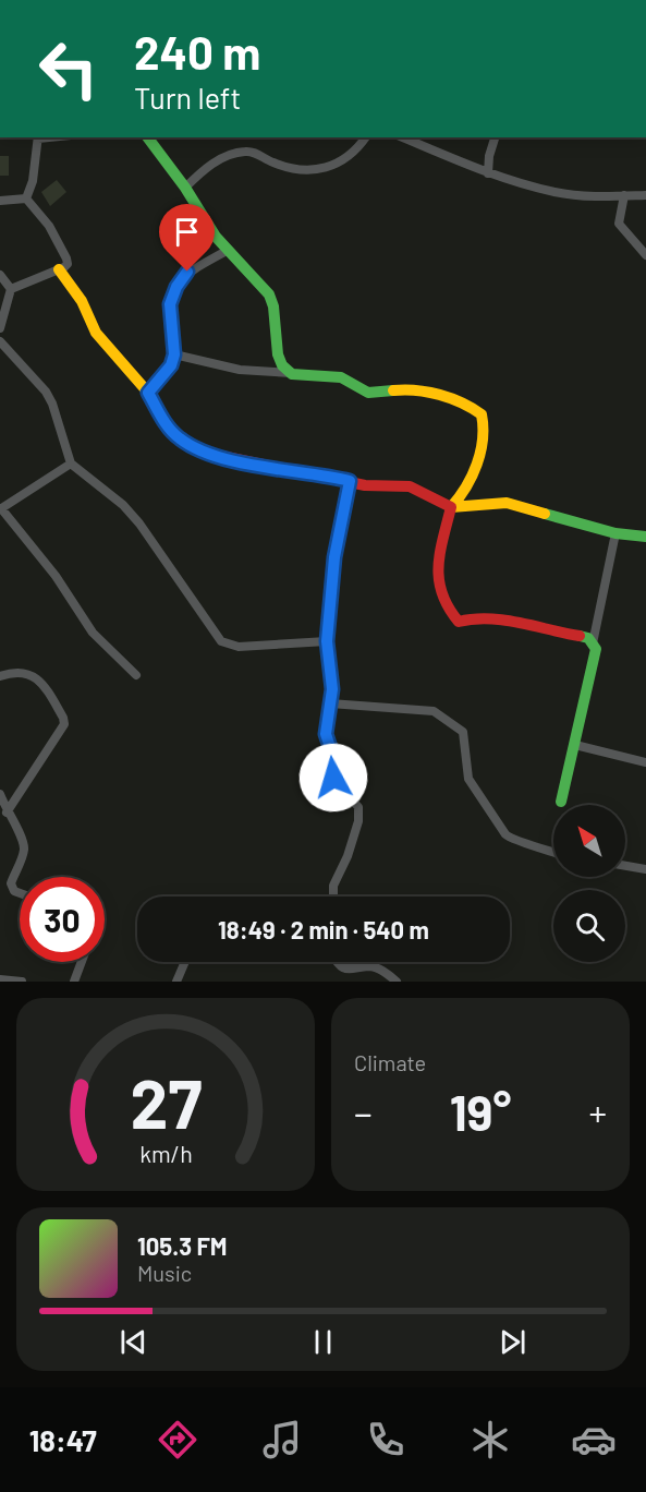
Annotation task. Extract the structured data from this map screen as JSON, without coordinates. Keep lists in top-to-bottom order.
{
  "north": "top left",
  "page": {
    "turn": ["240 m", "Turn left"],
    "limit": "30",
    "trip": "18:49 · 2 min · 540 m",
    "tile": "Climate",
    "heat": ["−", "19°", "+"],
    "song": ["105.3 FM", "Music"],
    "tabs": "18:47",
    "gauge": ["27", "km/h"]
  }
}
